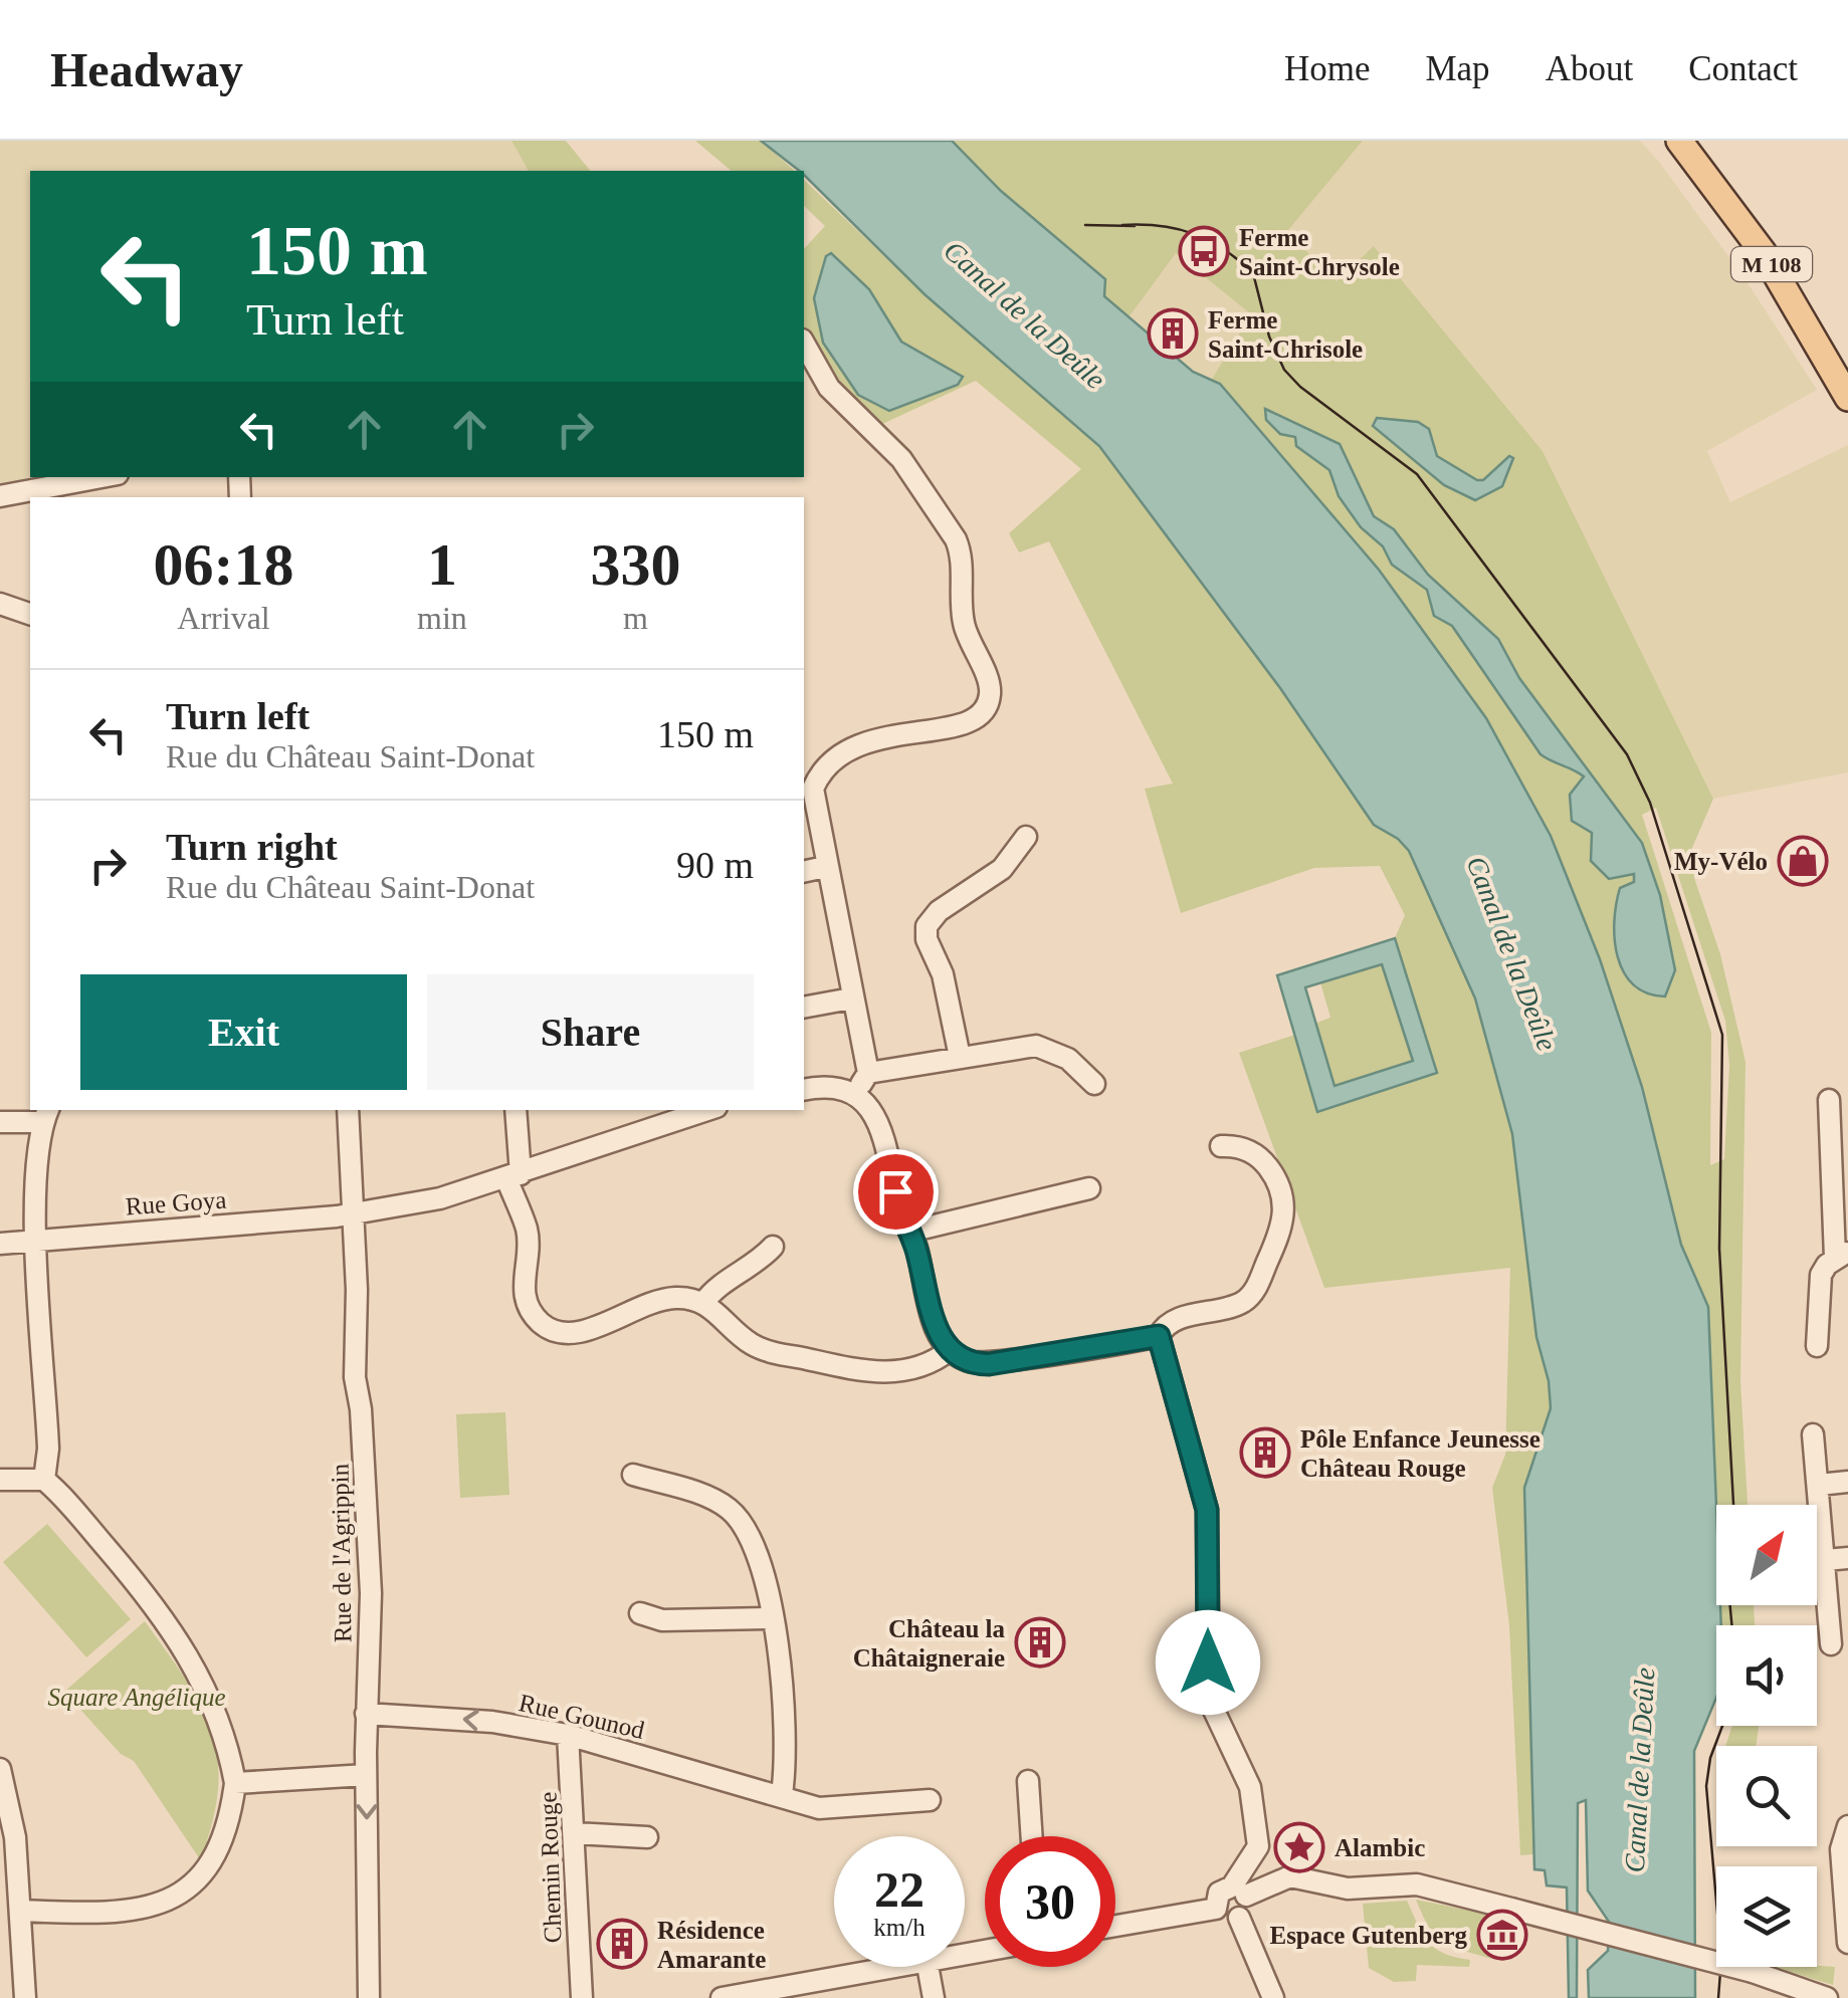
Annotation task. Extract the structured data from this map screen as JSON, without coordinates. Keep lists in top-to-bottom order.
{
  "streets": {
    "main road": ["M 108"],
    "street": [
      "Rue Goya",
      "Rue de l'Agrippin",
      "Rue Gounod",
      "Chemin Rouge"
    ]
  },
  "crossings": [
    ["Rue Goya", "Rue de l'Agrippin"],
    ["Rue de l'Agrippin", "Rue Gounod"],
    ["Rue Gounod", "Chemin Rouge"]
  ],
  "one_way": ["Rue Gounod"],
  "water": ["Canal de la Deûle"],
  "parks": ["Square Angélique"],
  "places": {
    "bus stop": ["Ferme Saint-Chrysole"],
    "building": [
      "Ferme Saint-Chrisole",
      "Pôle Enfance Jeunesse Château Rouge",
      "Château la Châtaigneraie",
      "Résidence Amarante"
    ],
    "shop": ["My-Vélo"],
    "place": ["Alambic"],
    "museum": ["Espace Gutenberg"]
  },
  "north": "top right",
  "page": {
    "header": "Headway",
    "nav": [
      "Home",
      "Map",
      "About",
      "Contact"
    ],
    "turn": ["150 m", "Turn left"],
    "eta": [
      "06:18",
      "Arrival",
      "1",
      "min",
      "330",
      "m"
    ],
    "list": [
      {
        "name": "Turn left",
        "note": "Rue du Château Saint-Donat",
        "value": "150 m"
      },
      {
        "name": "Turn right",
        "note": "Rue du Château Saint-Donat",
        "value": "90 m"
      }
    ],
    "buttons": ["Exit", "Share"],
    "speed": "22 km/h",
    "limit": "30"
  }
}
